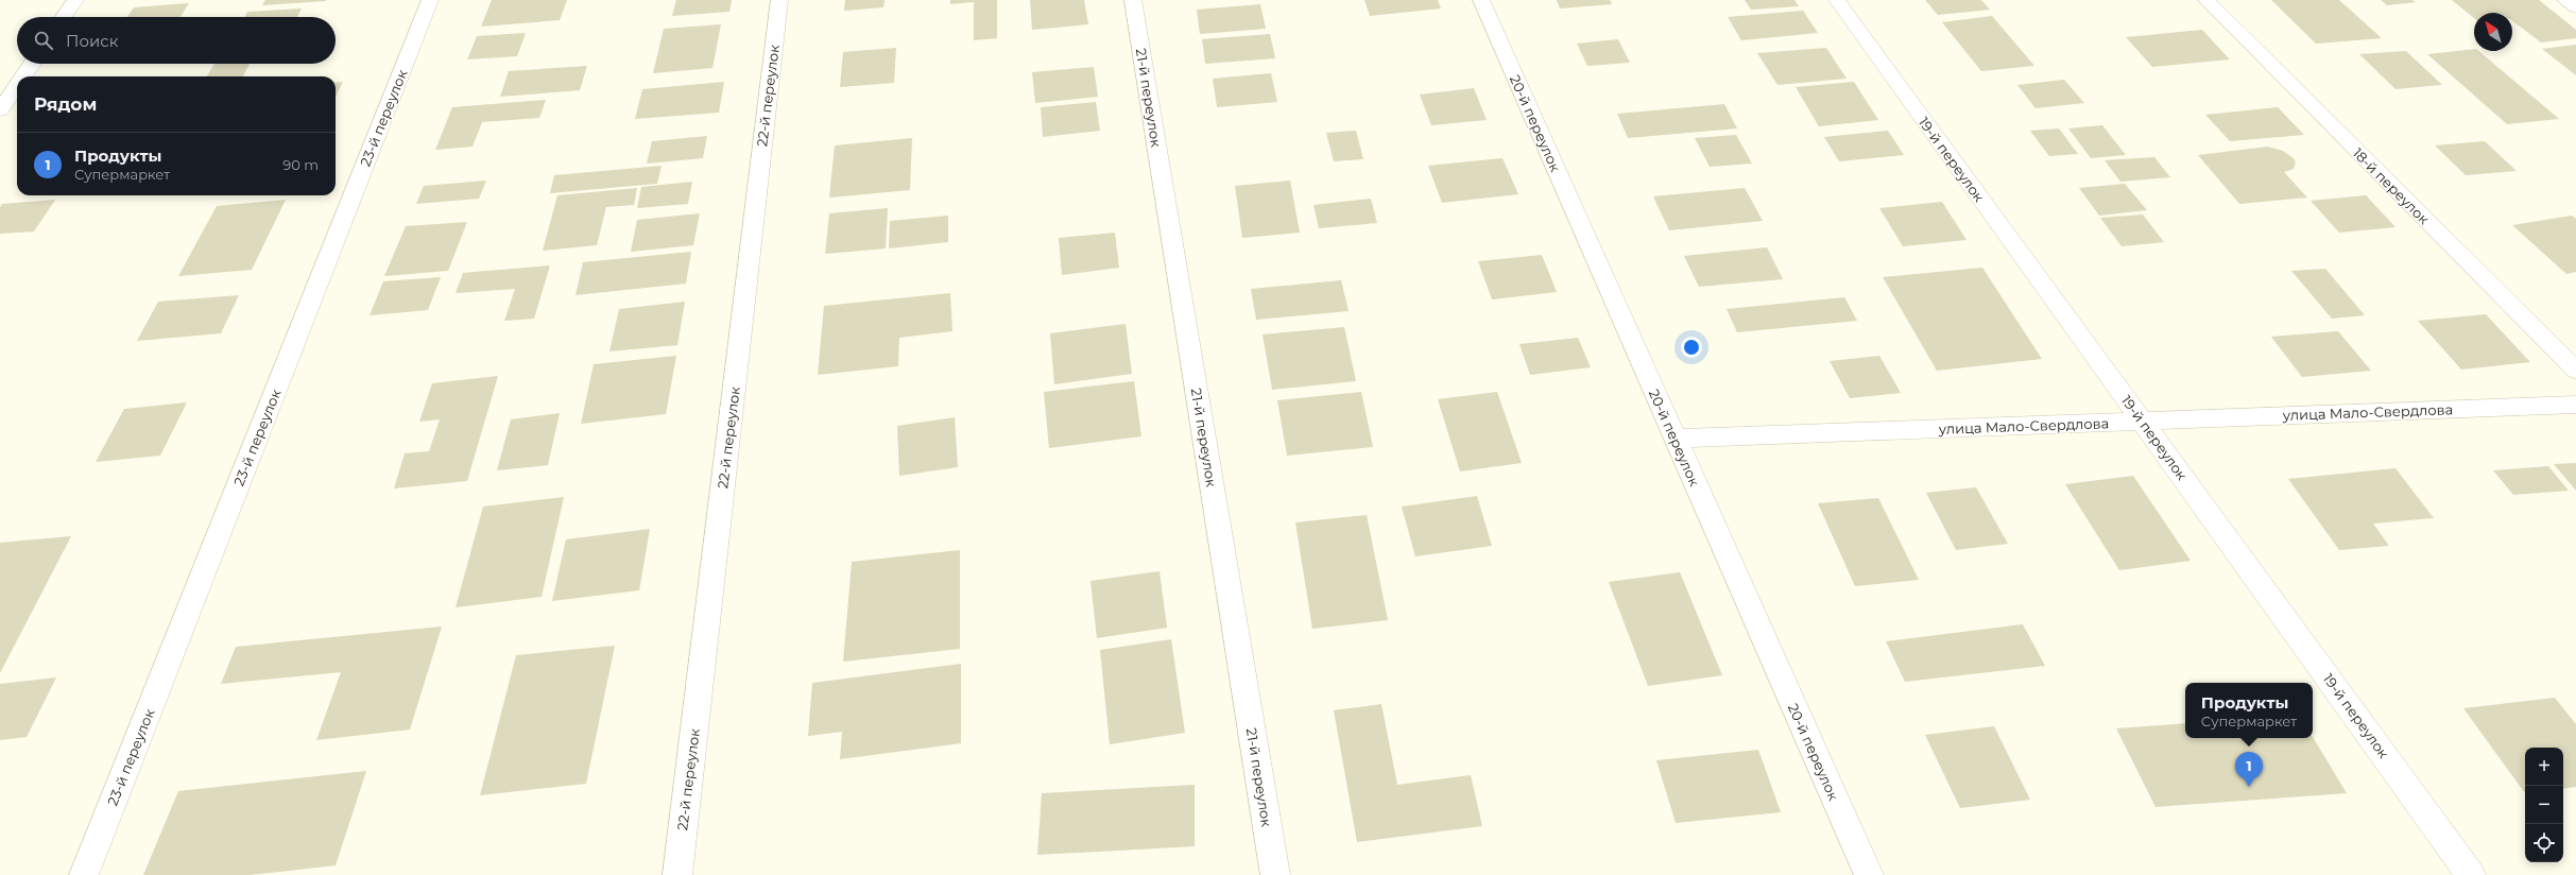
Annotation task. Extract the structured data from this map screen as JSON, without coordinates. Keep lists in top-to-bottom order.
{
  "streets": {
    "street": [
      "22-й переулок",
      "21-й переулок",
      "23-й переулок",
      "20-й переулок",
      "19-й переулок",
      "18-й переулок",
      "улица Мало-Свердлова"
    ]
  },
  "crossings": [
    ["20-й переулок", "улица Мало-Свердлова"],
    ["19-й переулок", "улица Мало-Свердлова"]
  ],
  "north": "top left",
  "page": {
    "search": "Поиск",
    "heading": "Рядом",
    "list": [
      {
        "mark": "1",
        "name": "Продукты",
        "note": "Супермаркет",
        "value": "90 m"
      }
    ],
    "popup": ["Продукты", "Супермаркет"],
    "map_buttons": ["+", "−"],
    "pins": "1"
  }
}
